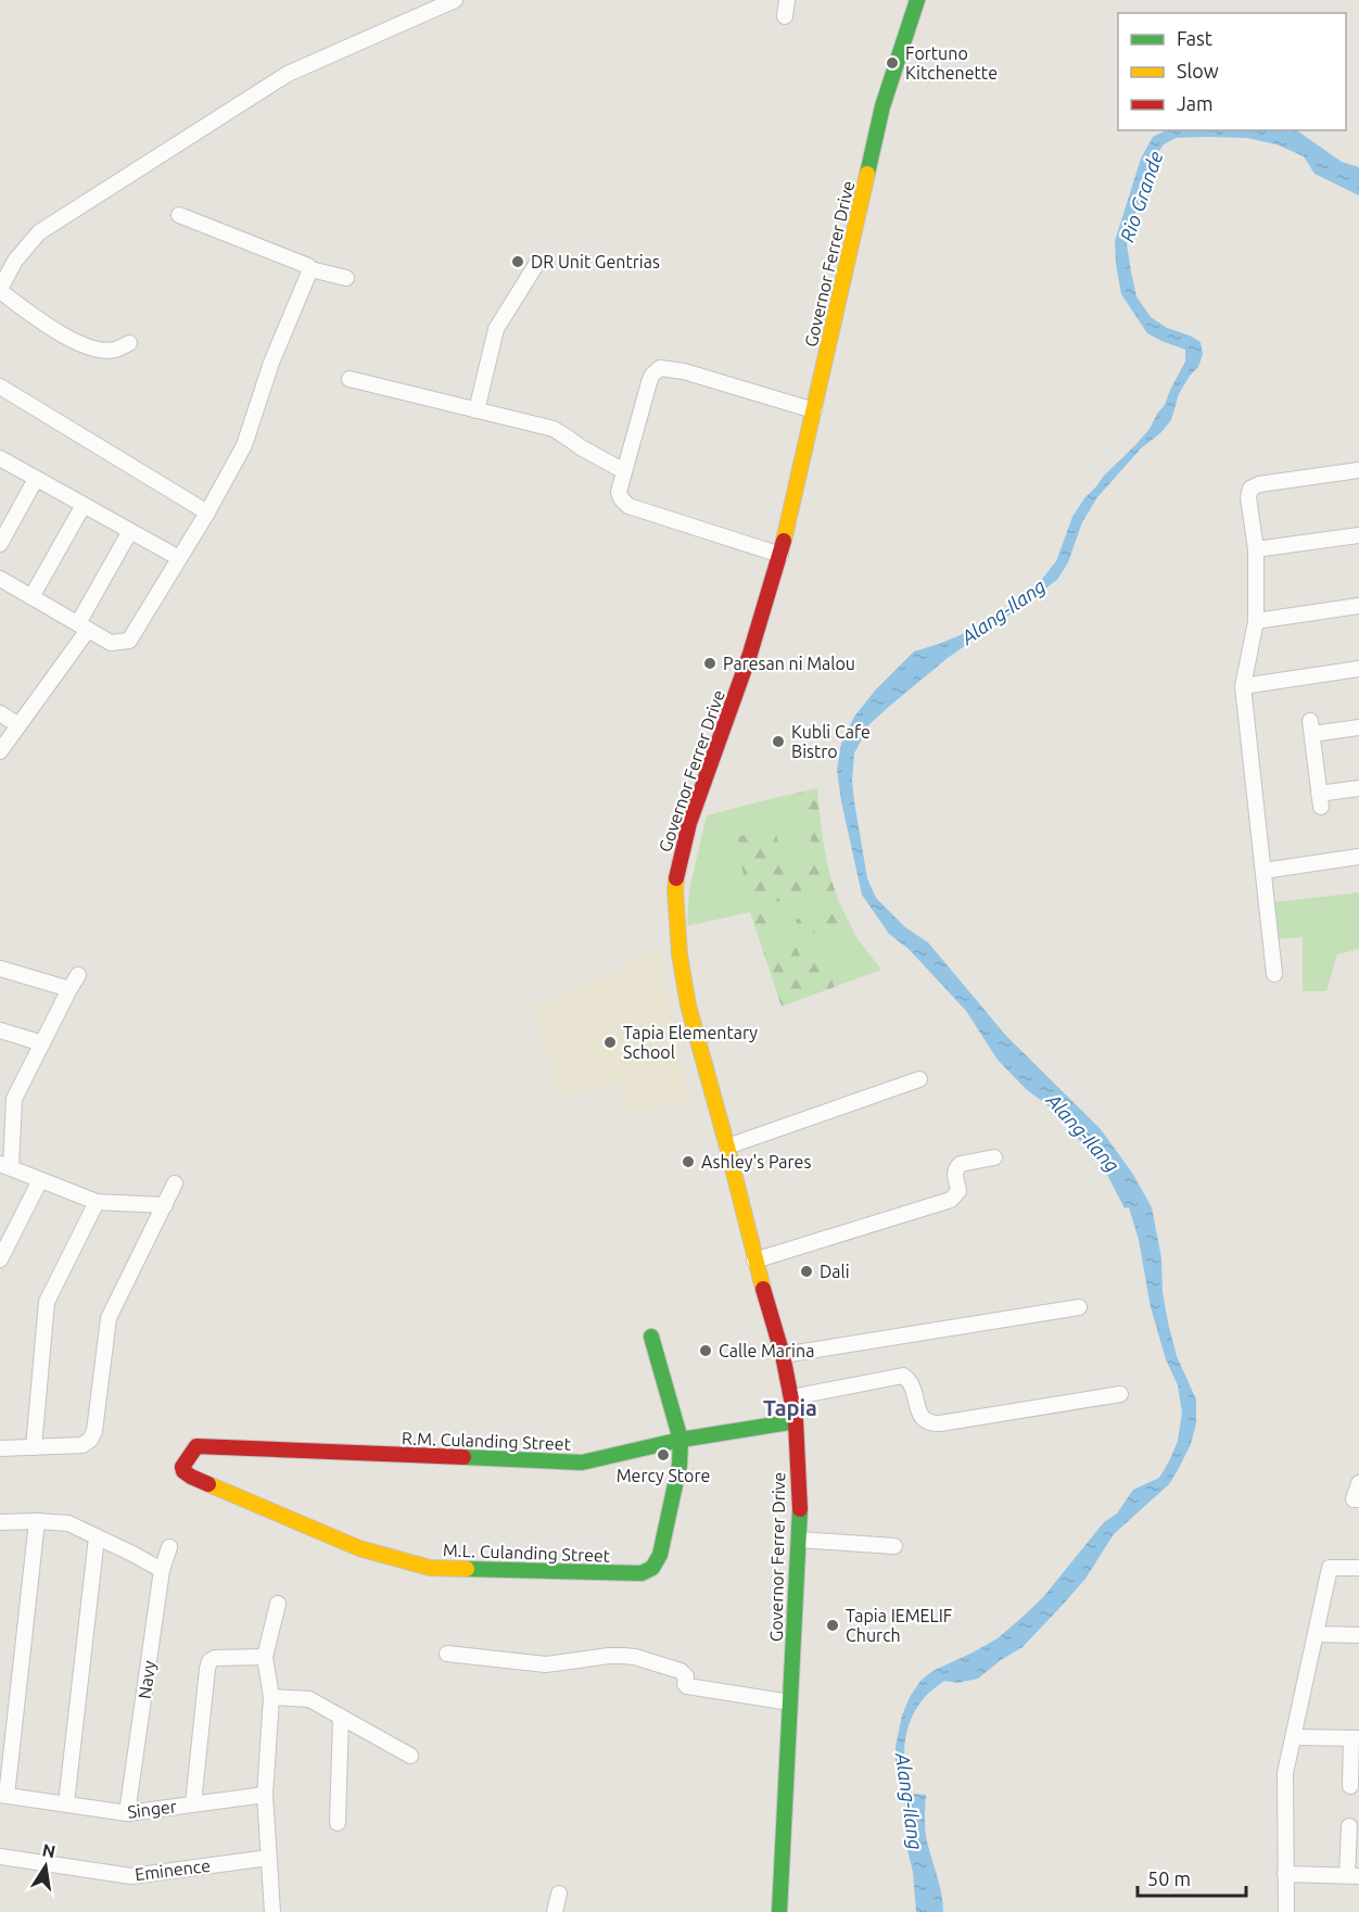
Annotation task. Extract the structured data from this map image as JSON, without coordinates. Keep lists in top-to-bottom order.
{
  "streets": {
    "main road": ["Governor Ferrer Drive", "R.M. Culanding Street", "M.L. Culanding Street"],
    "street": ["Navy", "Singer", "Eminence"]
  },
  "crossings": [
    ["Governor Ferrer Drive", "R.M. Culanding Street"],
    ["R.M. Culanding Street", "M.L. Culanding Street"],
    ["Navy", "Singer"]
  ],
  "districts": ["Tapia"],
  "water": ["Rio Grande", "Alang-Ilang"],
  "places": [
    "Fortuno Kitchenette",
    "DR Unit Gentrias",
    "Paresan ni Malou",
    "Kubli Cafe Bistro",
    "Tapia Elementary School",
    "Ashley's Pares",
    "Dali",
    "Calle Marina",
    "Mercy Store",
    "Tapia IEMELIF Church"
  ],
  "legend": ["Fast", "Slow", "Jam"],
  "scale_bar": "50 m",
  "north": "top"
}
